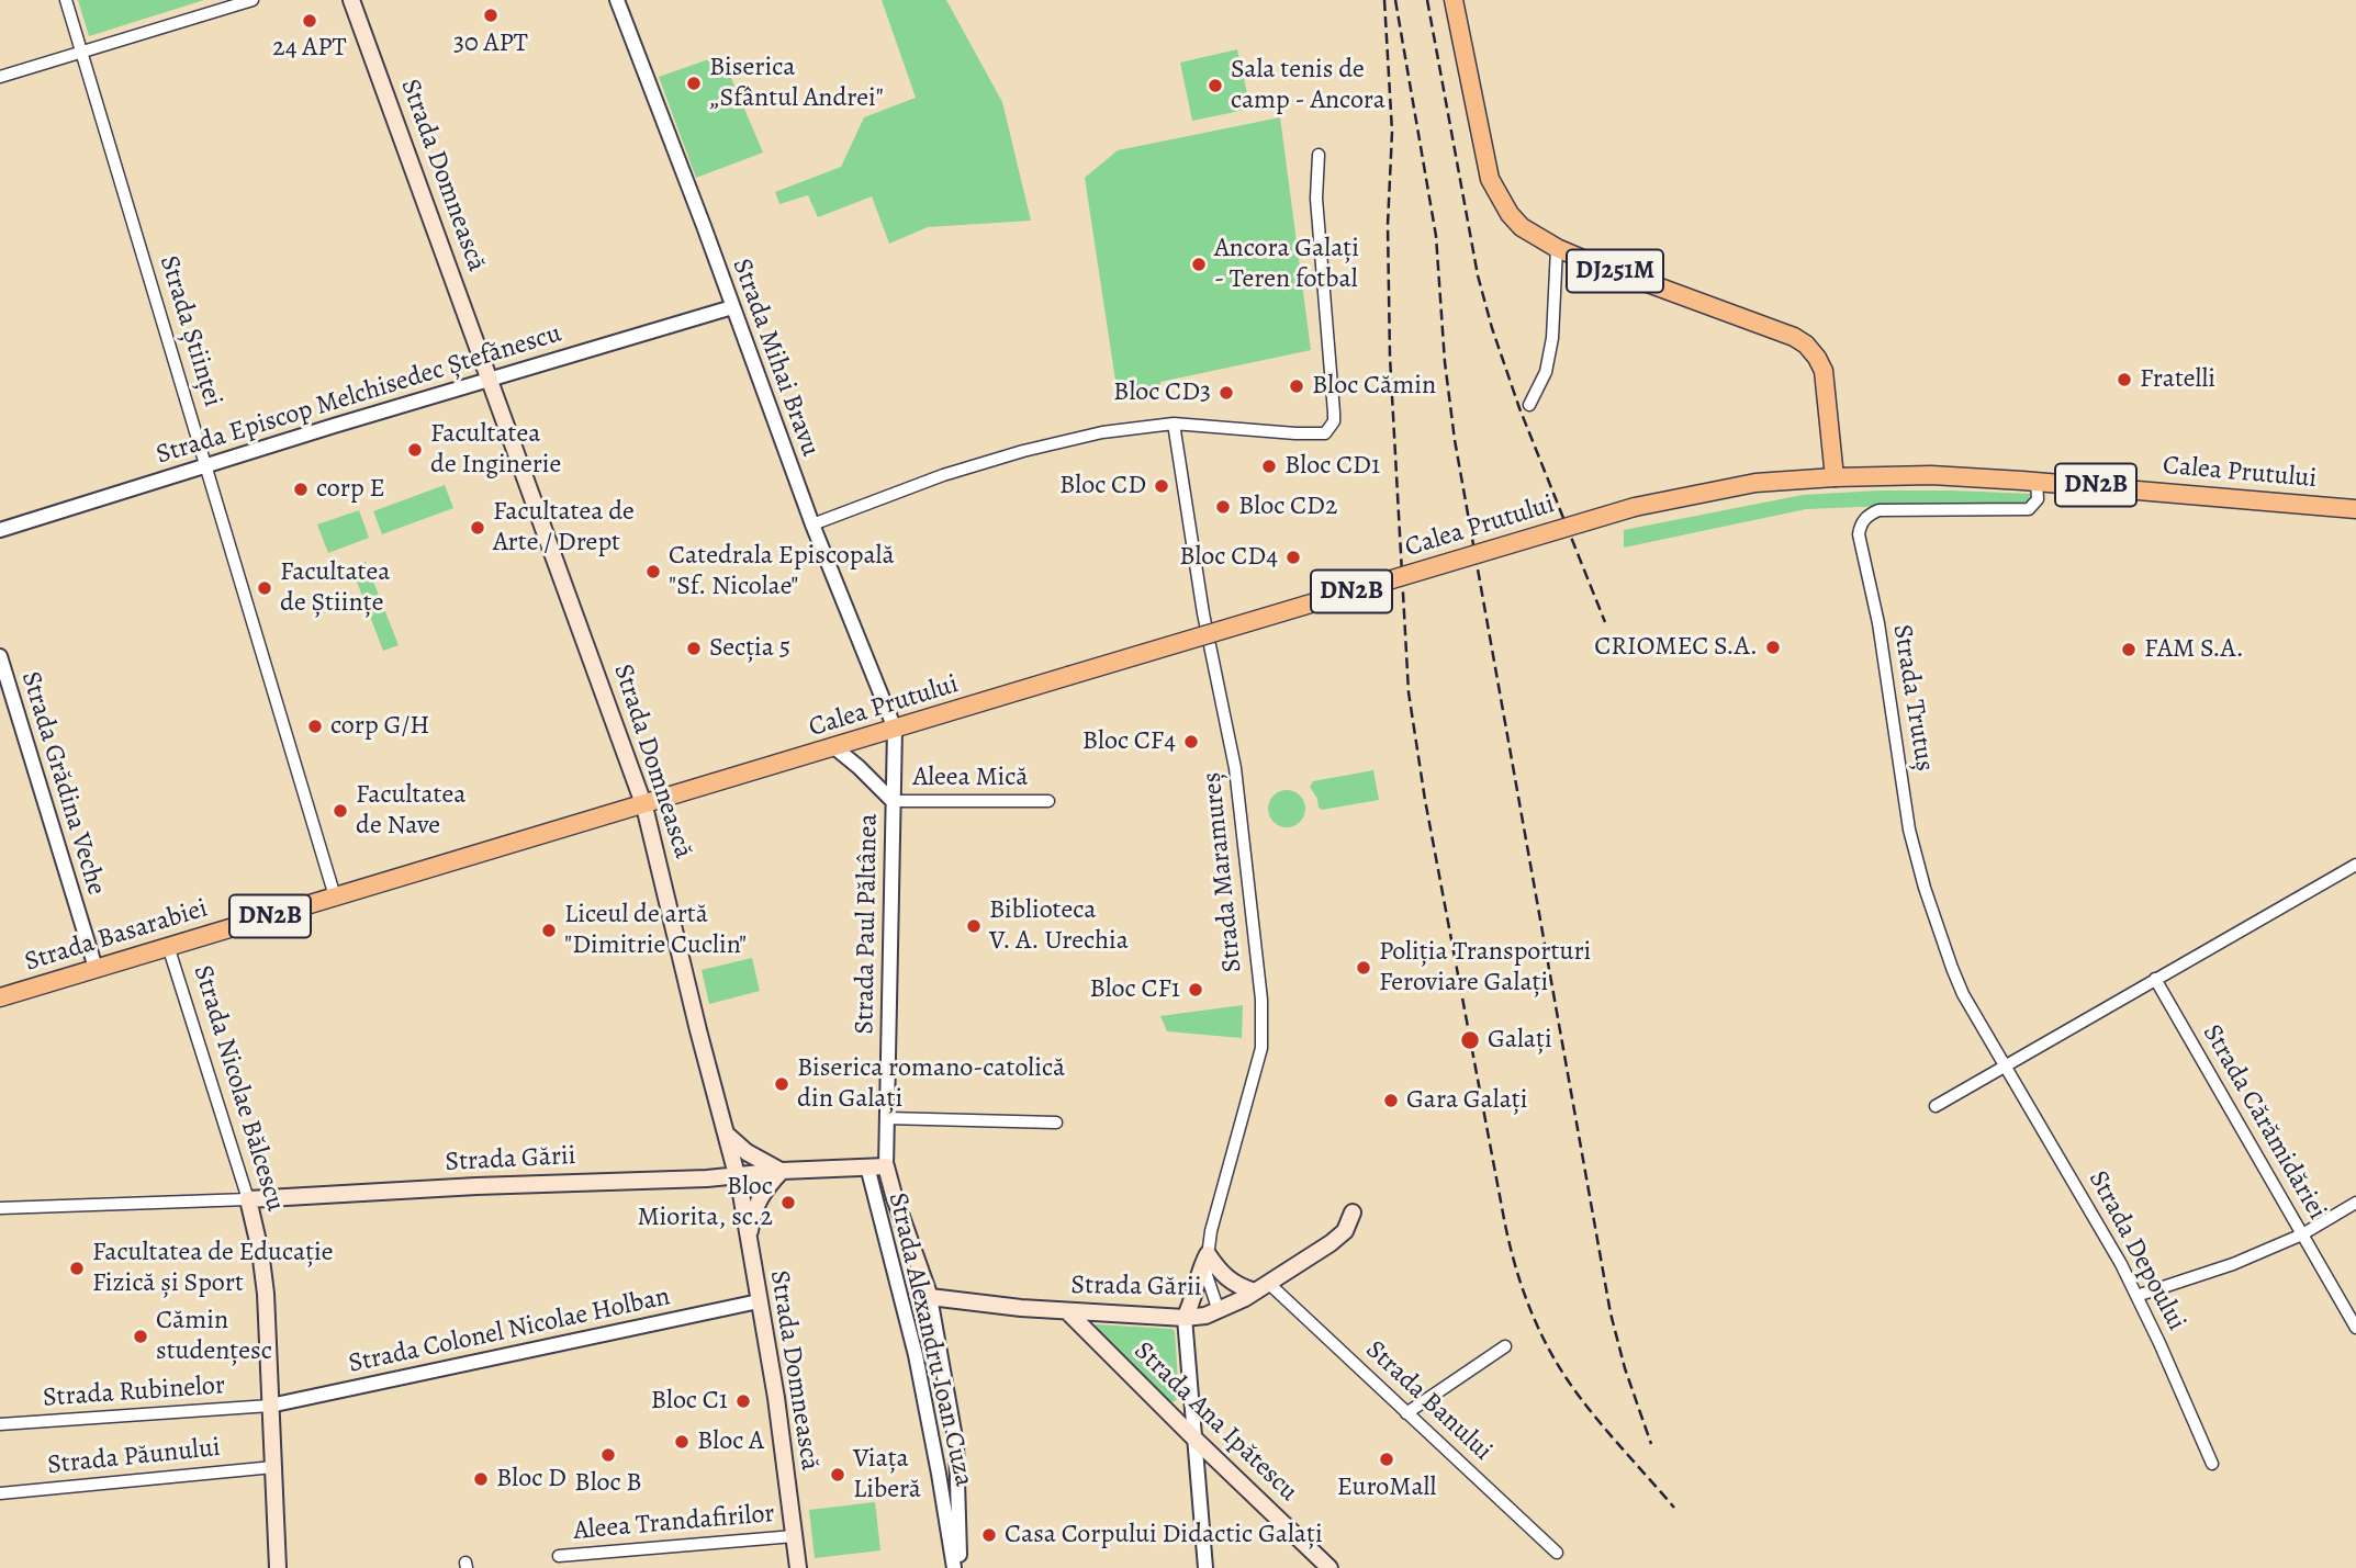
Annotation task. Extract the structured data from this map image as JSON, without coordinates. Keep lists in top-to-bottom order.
{
  "streets": {
    "main road": [
      "Strada Domnească",
      "DJ251M",
      "Calea Prutului",
      "DN2B",
      "Strada Basarabiei",
      "Strada Nicolae Bălcescu",
      "Strada Gării",
      "Strada Ana Ipătescu"
    ],
    "street": [
      "Strada Științei",
      "Strada Mihai Bravu",
      "Strada Episcop Melchisedec Ștefănescu",
      "Strada Trutuș",
      "Aleea Mică",
      "Strada Grădina Veche",
      "Strada Maramureș",
      "Strada Paul Păltânea",
      "Strada Cărămidăriei",
      "Strada Depoului",
      "Strada Colonel Nicolae Holban",
      "Strada Alexandru Ioan Cuza",
      "Strada Rubinelor",
      "Strada Banului",
      "Strada Păunului",
      "Aleea Trandafirilor"
    ]
  },
  "crossings": [
    ["Strada Domnească", "Strada Episcop Melchisedec Ștefănescu"],
    ["Strada Domnească", "Calea Prutului"],
    ["Strada Domnească", "Strada Basarabiei"],
    ["Strada Domnească", "Strada Gării"],
    ["Strada Domnească", "Strada Colonel Nicolae Holban"],
    ["Strada Domnească", "Aleea Trandafirilor"],
    ["DJ251M", "Calea Prutului"],
    ["Strada Științei", "Strada Episcop Melchisedec Ștefănescu"],
    ["Strada Științei", "Strada Basarabiei"],
    ["Strada Mihai Bravu", "Strada Episcop Melchisedec Ștefănescu"],
    ["Strada Mihai Bravu", "Calea Prutului"],
    ["Strada Mihai Bravu", "Strada Paul Păltânea"],
    ["Calea Prutului", "Strada Trutuș"],
    ["Calea Prutului", "Strada Paul Păltânea"],
    ["Calea Prutului", "Strada Basarabiei"],
    ["Strada Trutuș", "Strada Depoului"],
    ["Aleea Mică", "Strada Paul Păltânea"],
    ["Strada Grădina Veche", "Strada Basarabiei"],
    ["Strada Maramureș", "Strada Gării"],
    ["Strada Paul Păltânea", "Strada Gării"],
    ["Strada Basarabiei", "Strada Nicolae Bălcescu"],
    ["Strada Nicolae Bălcescu", "Strada Gării"],
    ["Strada Nicolae Bălcescu", "Strada Colonel Nicolae Holban"],
    ["Strada Nicolae Bălcescu", "Strada Rubinelor"],
    ["Strada Nicolae Bălcescu", "Strada Păunului"],
    ["Strada Gării", "Strada Alexandru Ioan Cuza"],
    ["Strada Gării", "Strada Banului"],
    ["Strada Gării", "Strada Ana Ipătescu"],
    ["Strada Colonel Nicolae Holban", "Strada Rubinelor"]
  ],
  "places": [
    "30 APT",
    "24 APT",
    "Biserica „Sfântul Andrei\"",
    "Sala tenis de camp - Ancora",
    "Ancora Galați - Teren fotbal",
    "Fratelli",
    "Bloc Cămin",
    "Bloc CD3",
    "Facultatea de Inginerie",
    "Bloc CD1",
    "Bloc CD",
    "corp E",
    "Bloc CD2",
    "Facultatea de Arte / Drept",
    "Bloc CD4",
    "Catedrala Episcopală \"Sf. Nicolae\"",
    "Facultatea de Științe",
    "CRIOMEC S.A.",
    "Secția 5",
    "FAM S.A.",
    "corp G/H",
    "Bloc CF4",
    "Facultatea de Nave",
    "Biblioteca V. A. Urechia",
    "Liceul de artă \"Dimitrie Cuclin\"",
    "Poliția Transporturi Feroviare Galați",
    "Bloc CF1",
    "Galați",
    "Biserica romano-catolică din Galați",
    "Gara Galați",
    "Bloc Miorita, sc.2",
    "Facultatea de Educație Fizică și Sport",
    "Cămin studențesc",
    "Bloc C1",
    "Bloc A",
    "Bloc B",
    "EuroMall",
    "Viața Liberă",
    "Bloc D",
    "Casa Corpului Didactic Galați"
  ]
}
